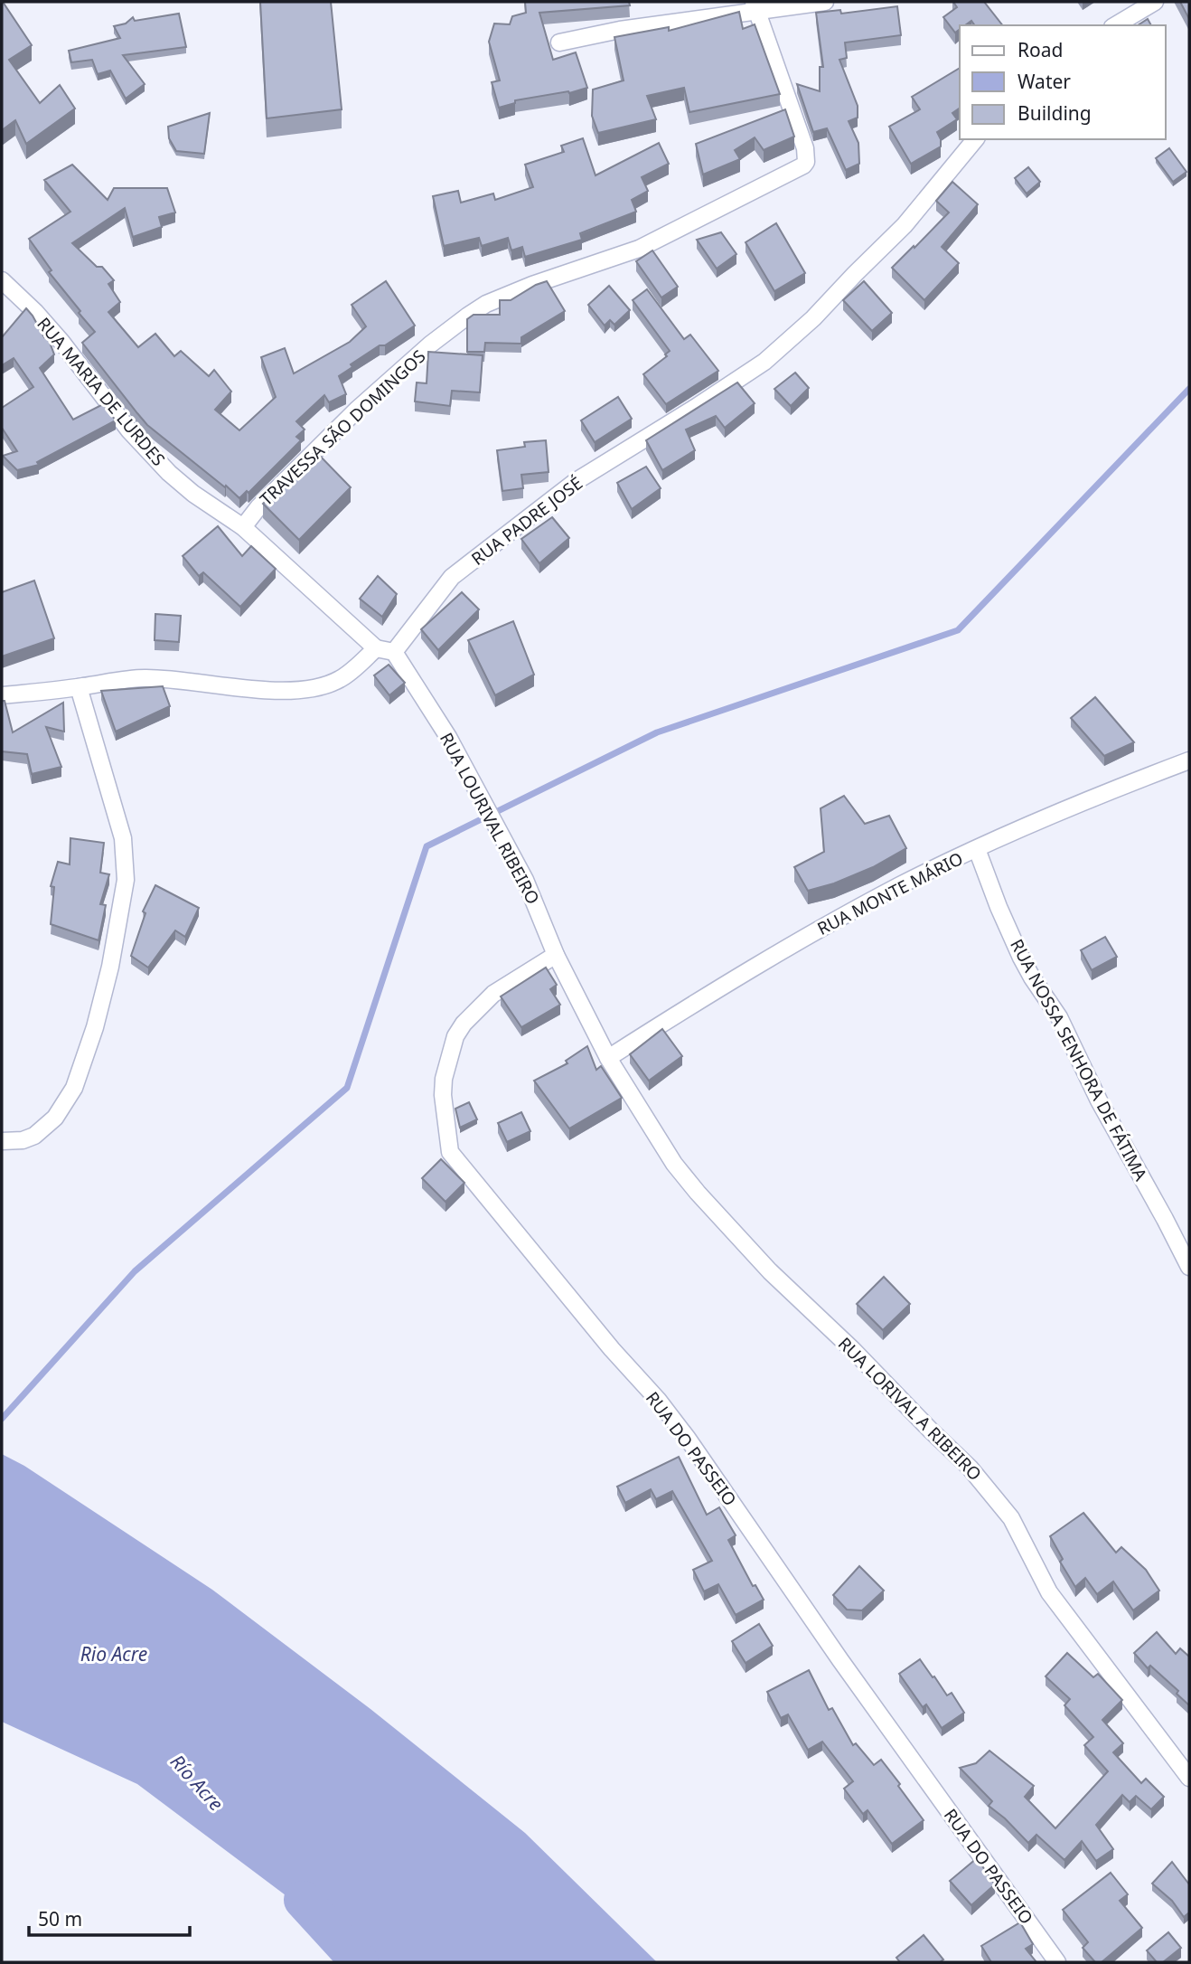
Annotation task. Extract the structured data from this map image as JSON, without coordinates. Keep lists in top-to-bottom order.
{
  "streets": {
    "street": [
      "RUA MARIA DE LURDES",
      "TRAVESSA SÃO DOMINGOS",
      "RUA PADRE JOSÉ",
      "RUA LOURIVAL RIBEIRO",
      "RUA MONTE MÁRIO",
      "RUA NOSSA SENHORA DE FÁTIMA",
      "RUA LORIVAL A RIBEIRO",
      "RUA DO PASSEIO"
    ]
  },
  "crossings": [
    ["RUA MARIA DE LURDES", "TRAVESSA SÃO DOMINGOS"],
    ["RUA PADRE JOSÉ", "RUA LOURIVAL RIBEIRO"],
    ["RUA LOURIVAL RIBEIRO", "RUA MONTE MÁRIO"],
    ["RUA LOURIVAL RIBEIRO", "RUA LORIVAL A RIBEIRO"],
    ["RUA LOURIVAL RIBEIRO", "RUA DO PASSEIO"],
    ["RUA MONTE MÁRIO", "RUA NOSSA SENHORA DE FÁTIMA"],
    ["RUA MONTE MÁRIO", "RUA LORIVAL A RIBEIRO"]
  ],
  "water": ["Rio Acre", "Río Acre"],
  "legend": ["Road", "Water", "Building"],
  "scale_bar": "50 m"
}
